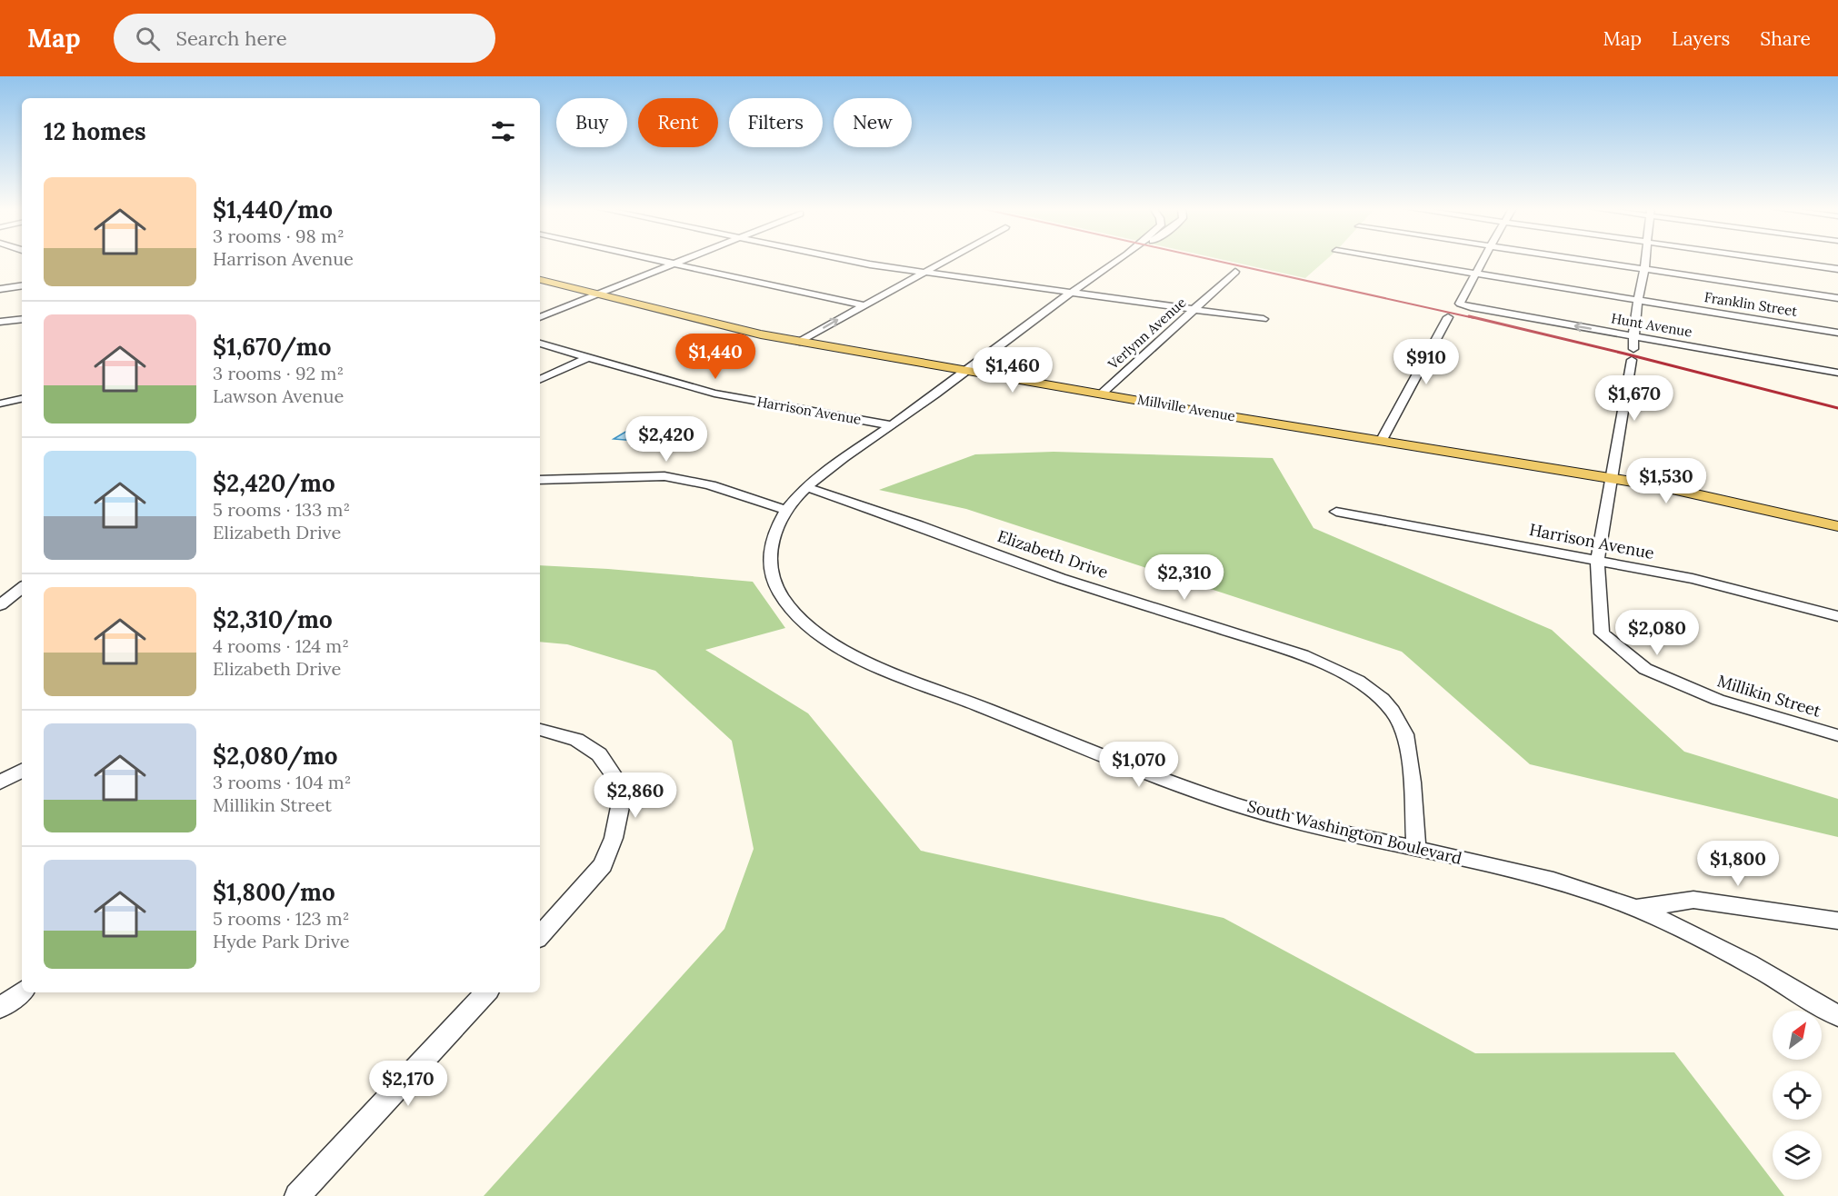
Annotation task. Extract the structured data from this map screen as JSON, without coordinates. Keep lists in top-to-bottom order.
{
  "streets": {
    "main road": ["Millville Avenue"],
    "street": [
      "Franklin Street",
      "Hunt Avenue",
      "Verlynn Avenue",
      "Harrison Avenue",
      "Elizabeth Drive",
      "Millikin Street",
      "South Washington Boulevard"
    ]
  },
  "crossings": [
    ["Franklin Street", "Hunt Avenue"],
    ["Franklin Street", "Millikin Street"],
    ["Hunt Avenue", "Millikin Street"],
    ["Verlynn Avenue", "Millville Avenue"],
    ["Millville Avenue", "Millikin Street"],
    ["Millville Avenue", "South Washington Boulevard"],
    ["Harrison Avenue", "Millikin Street"],
    ["Harrison Avenue", "South Washington Boulevard"],
    ["Elizabeth Drive", "South Washington Boulevard"]
  ],
  "one_way": ["Hunt Avenue"],
  "north": "top right",
  "page": {
    "header": "Map",
    "search": "Search here",
    "nav": ["Map", "Layers", "Share"],
    "chip": [
      "Buy",
      "Rent",
      "Filters",
      "New"
    ],
    "heading": "12 homes",
    "list": [
      {
        "name": "$1,440/mo",
        "note": "3 rooms · 98 m² · Harrison Avenue"
      },
      {
        "name": "$1,670/mo",
        "note": "3 rooms · 92 m² · Lawson Avenue"
      },
      {
        "name": "$2,420/mo",
        "note": "5 rooms · 133 m² · Elizabeth Drive"
      },
      {
        "name": "$2,310/mo",
        "note": "4 rooms · 124 m² · Elizabeth Drive"
      },
      {
        "name": "$2,080/mo",
        "note": "3 rooms · 104 m² · Millikin Street"
      },
      {
        "name": "$1,800/mo",
        "note": "5 rooms · 123 m² · Hyde Park Drive"
      }
    ],
    "price": [
      "$1,440",
      "$910",
      "$1,460",
      "$1,670",
      "$2,420",
      "$1,530",
      "$2,310",
      "$2,080",
      "$1,070",
      "$2,860",
      "$1,800",
      "$2,170"
    ]
  }
}
